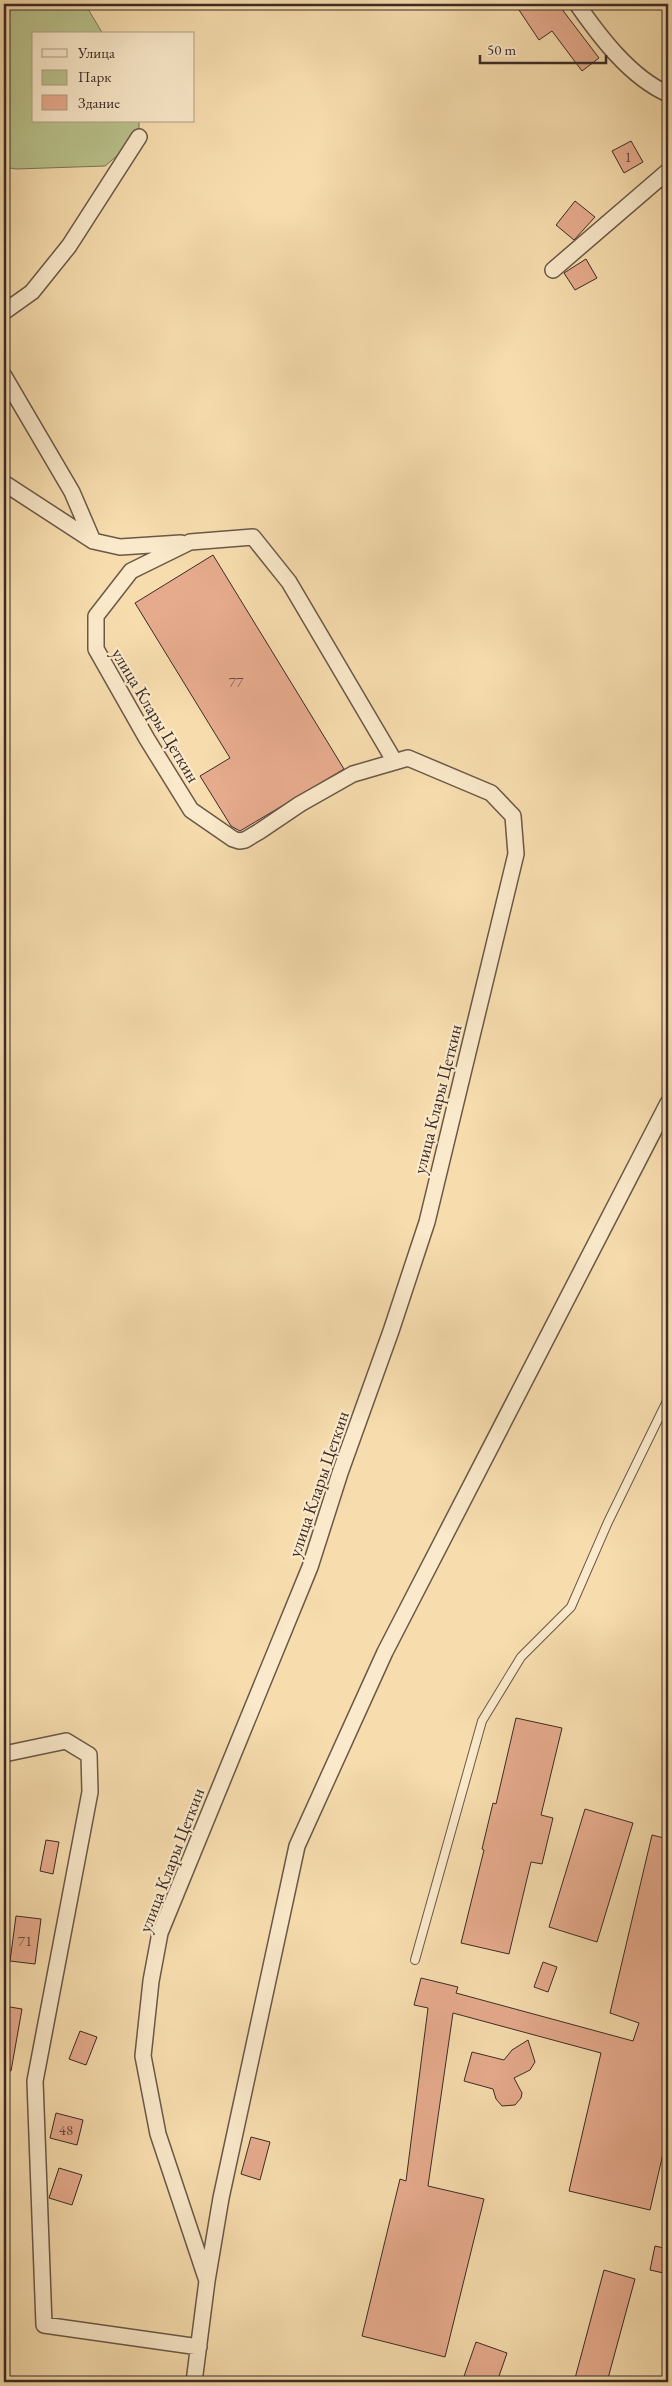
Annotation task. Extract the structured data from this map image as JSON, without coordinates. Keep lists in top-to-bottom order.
{
  "streets": {
    "street": ["улица Клары Цеткин"]
  },
  "house_numbers": [
    "1",
    "77",
    "71",
    "48"
  ],
  "legend": ["Улица", "Парк", "Здание"],
  "scale_bar": "50 m"
}
